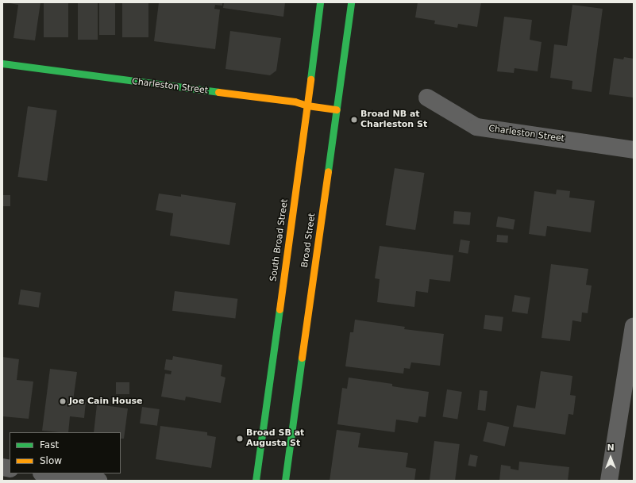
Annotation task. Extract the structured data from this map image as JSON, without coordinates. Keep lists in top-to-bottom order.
{
  "streets": {
    "main road": ["Charleston Street", "South Broad Street", "Broad Street"]
  },
  "crossings": [
    ["Charleston Street", "South Broad Street"],
    ["Charleston Street", "Broad Street"]
  ],
  "places": ["Broad NB at Charleston St", "Joe Cain House", "Broad SB at Augusta St"],
  "legend": ["Fast", "Slow"],
  "north": "top"
}
